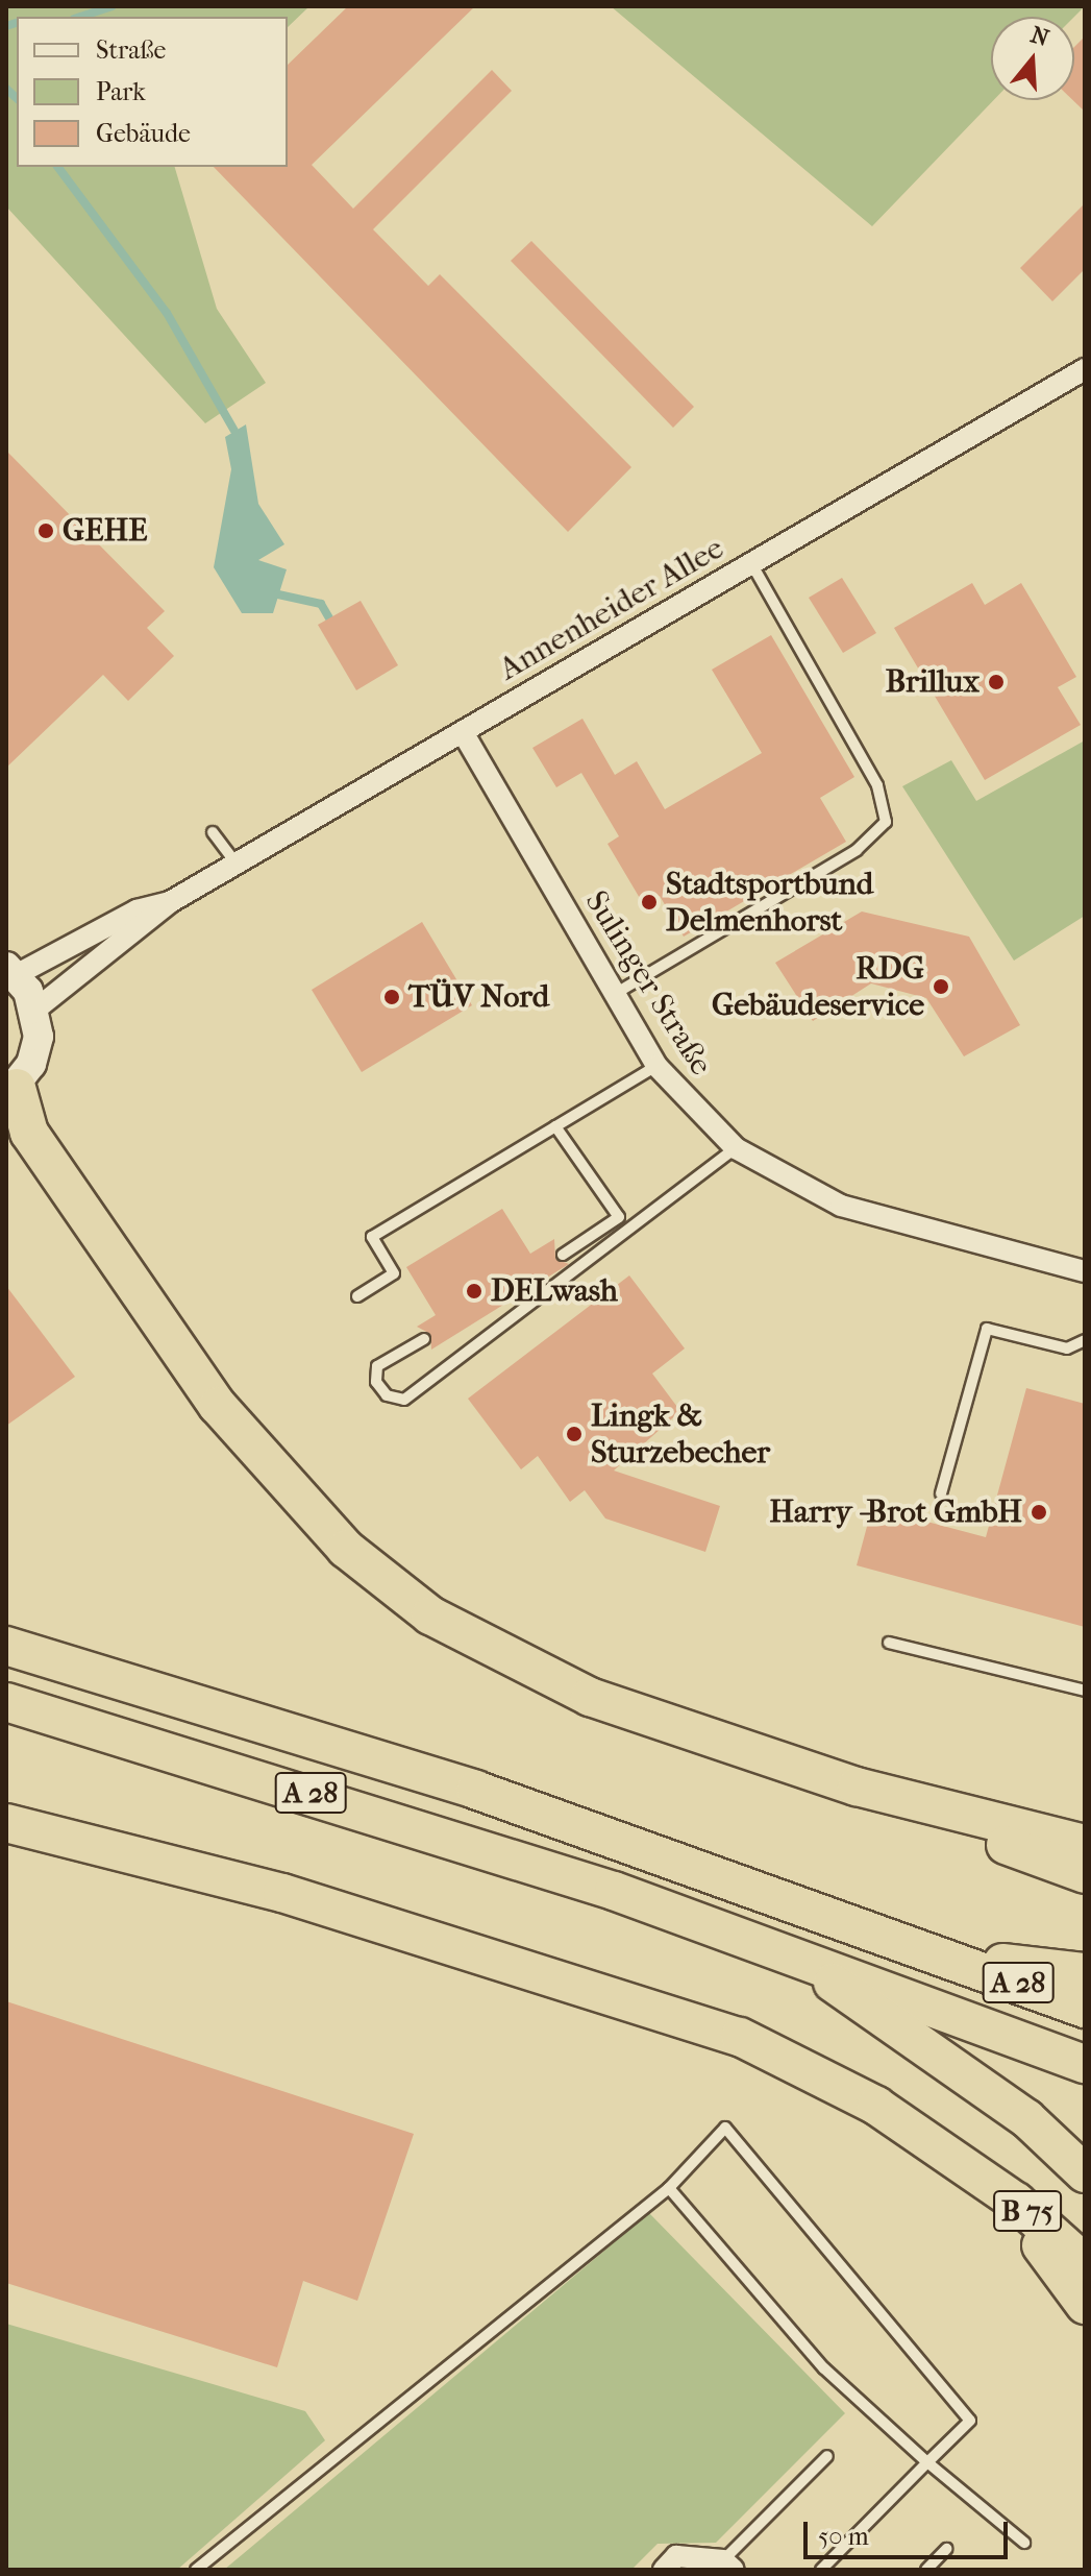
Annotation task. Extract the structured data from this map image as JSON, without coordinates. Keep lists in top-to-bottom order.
{
  "streets": {
    "highway": ["A 28", "B 75"],
    "street": ["Annenheider Allee", "Sulinger Straße"]
  },
  "crossings": [
    ["Annenheider Allee", "Sulinger Straße"]
  ],
  "places": [
    "GEHE",
    "Brillux",
    "Stadtsportbund Delmenhorst",
    "RDG Gebäudeservice",
    "TÜV Nord",
    "DELwash",
    "Lingk & Sturzebecher",
    "Harry -Brot GmbH"
  ],
  "legend": ["Straße", "Park", "Gebäude"],
  "scale_bar": "50 m",
  "north": "top"
}
